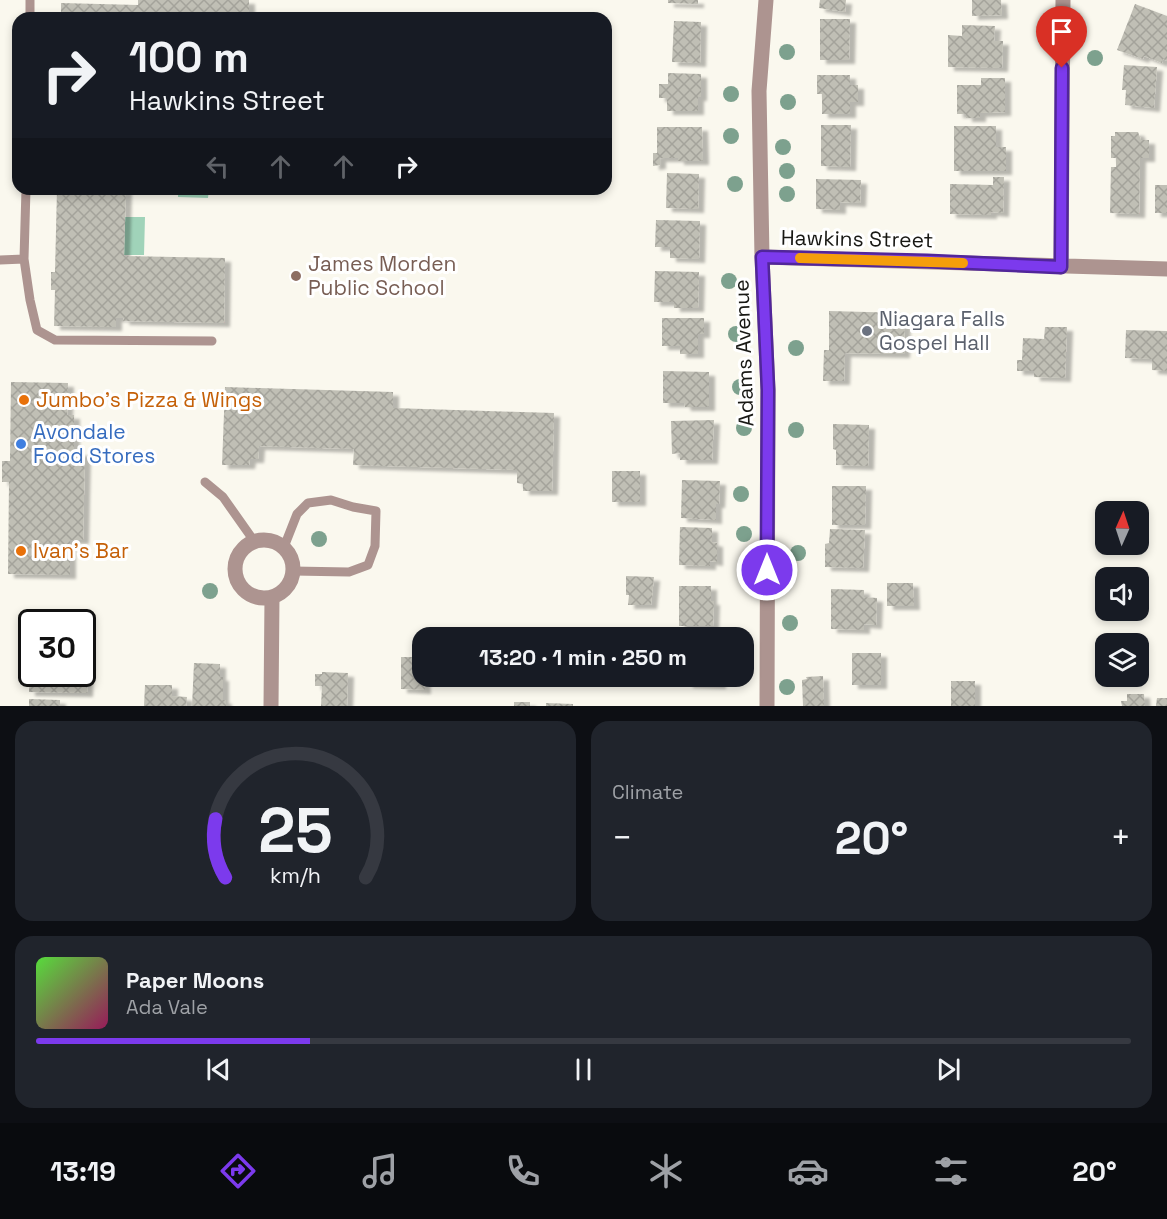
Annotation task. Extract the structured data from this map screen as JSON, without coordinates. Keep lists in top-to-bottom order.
{
  "streets": {
    "street": ["Hawkins Street", "Adams Avenue"]
  },
  "crossings": [
    ["Hawkins Street", "Adams Avenue"]
  ],
  "places": [
    "James Morden Public School",
    "Niagara Falls Gospel Hall",
    "Jumbo's Pizza & Wings",
    "Avondale Food Stores",
    "Ivan's Bar"
  ],
  "north": "top",
  "page": {
    "turn": ["100 m", "Hawkins Street"],
    "limit": "30",
    "trip": "13:20 · 1 min · 250 m",
    "tile": "Climate",
    "heat": ["−", "20°", "+"],
    "song": ["Paper Moons", "Ada Vale"],
    "tabs": ["13:19", "20°"],
    "gauge": ["25", "km/h"]
  }
}
